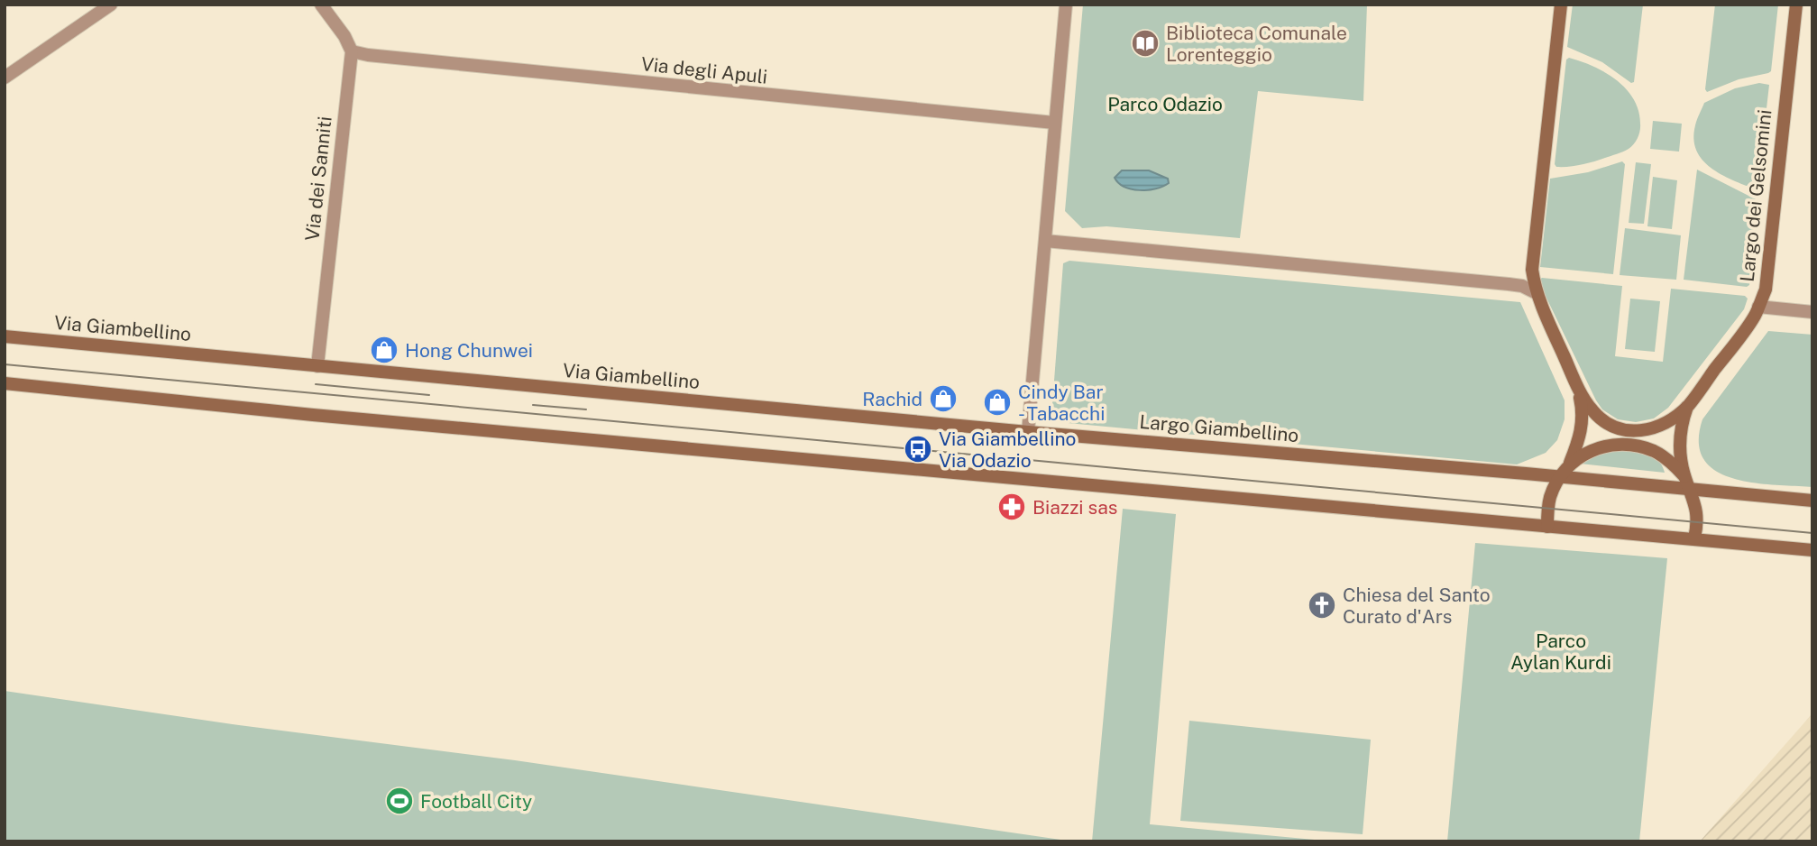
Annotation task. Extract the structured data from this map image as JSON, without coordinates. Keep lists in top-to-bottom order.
{
  "streets": {
    "street": [
      "Via degli Apuli",
      "Via dei Sanniti",
      "Largo dei Gelsomini",
      "Via Giambellino",
      "Largo Giambellino"
    ]
  },
  "crossings": [
    ["Via degli Apuli", "Via dei Sanniti"],
    ["Via dei Sanniti", "Via Giambellino"],
    ["Largo dei Gelsomini", "Largo Giambellino"],
    ["Via Giambellino", "Largo Giambellino"]
  ],
  "parks": ["Parco Odazio", "Parco Aylan Kurdi"],
  "places": {
    "library": ["Biblioteca Comunale Lorenteggio"],
    "shop": ["Hong Chunwei", "Rachid", "Cindy Bar - Tabacchi"],
    "bus stop": ["Via Giambellino Via Odazio"],
    "pharmacy": ["Biazzi sas"],
    "church": ["Chiesa del Santo Curato d'Ars"],
    "sports": ["Football City"]
  }
}
